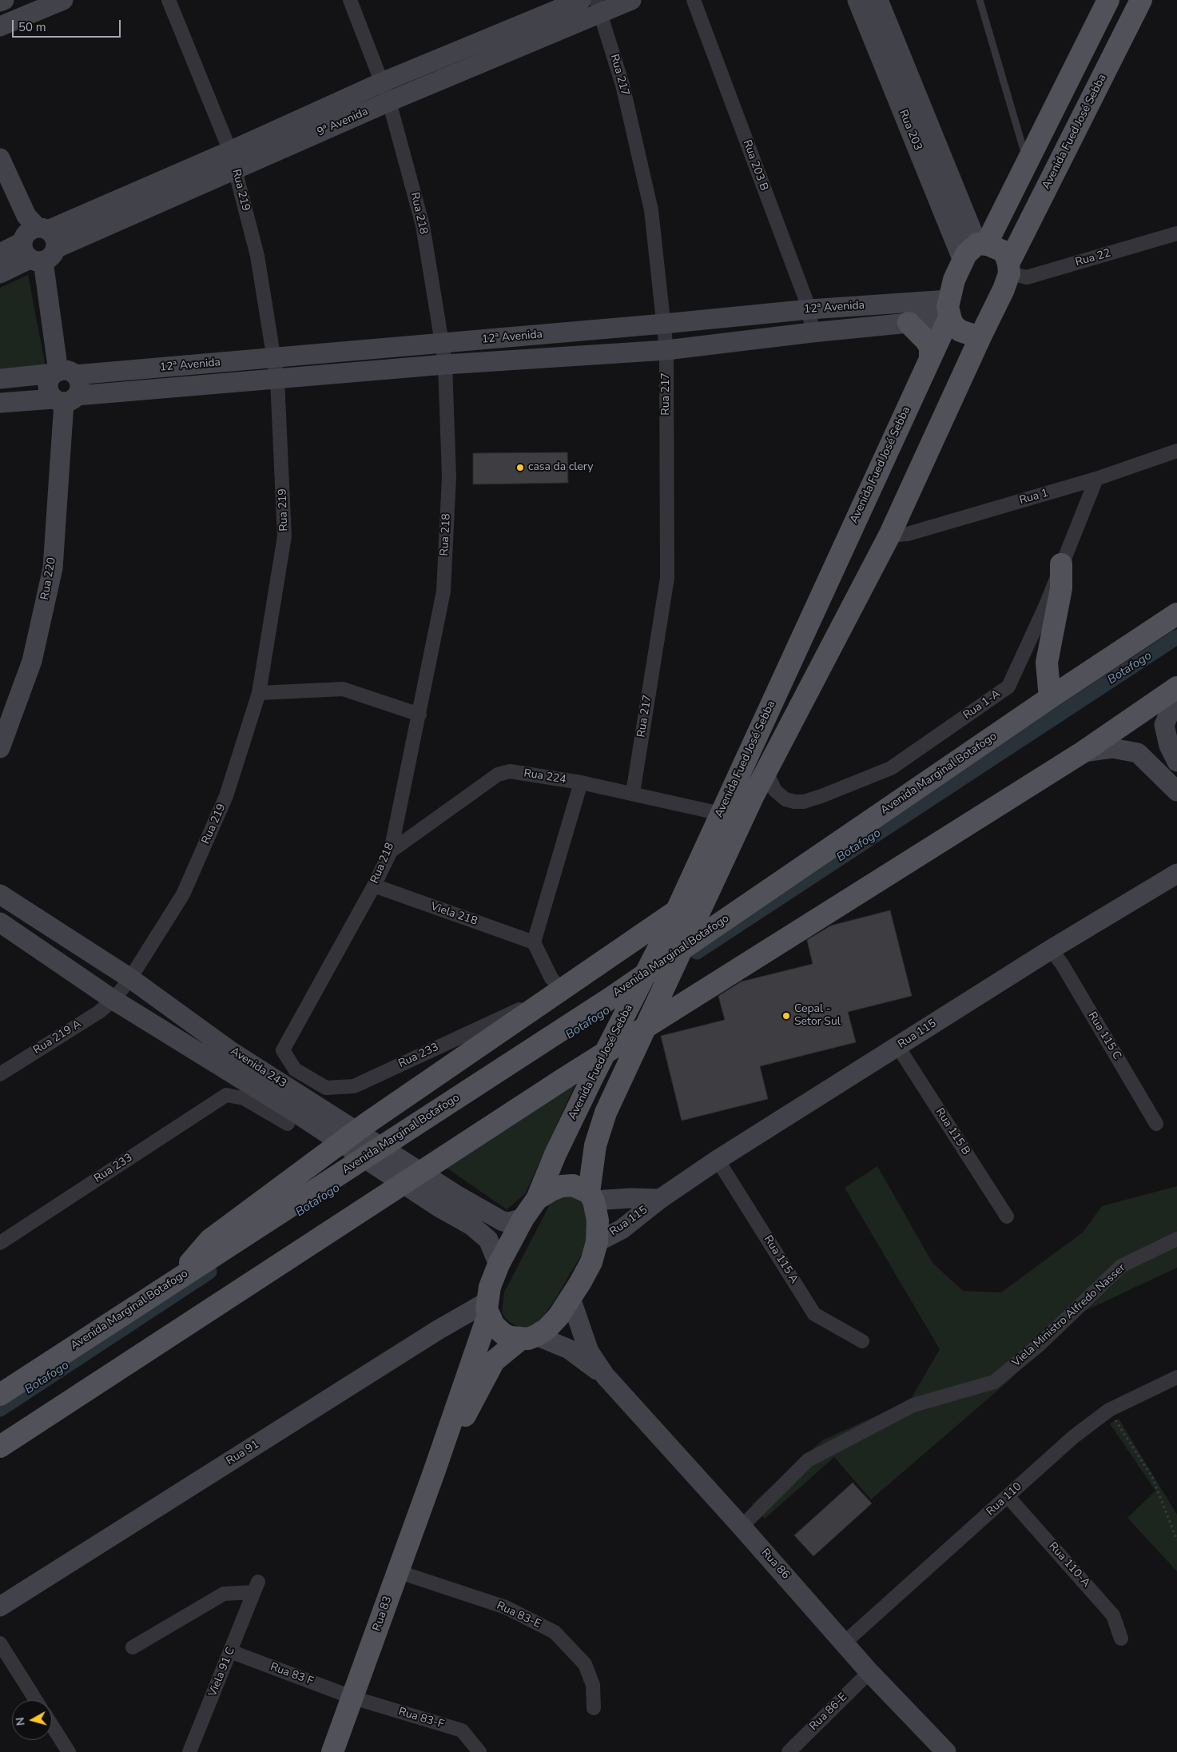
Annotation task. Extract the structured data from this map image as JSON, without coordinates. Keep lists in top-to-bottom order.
{
  "streets": {
    "main road": ["Avenida Fued José Sebba", "Avenida Marginal Botafogo", "Rua 83"],
    "street": [
      "Rua 217",
      "9ª Avenida",
      "Rua 203",
      "Rua 203 B",
      "Rua 219",
      "Rua 218",
      "Rua 22",
      "12ª Avenida",
      "Rua 1",
      "Rua 220",
      "Rua 1-A",
      "Rua 224",
      "Viela 218",
      "Rua 115",
      "Rua 115 C",
      "Rua 219 A",
      "Rua 233",
      "Avenida 243",
      "Rua 115 B",
      "Rua 115 A",
      "Viela Ministro Alfredo Nasser",
      "Rua 91",
      "Rua 110",
      "Rua 86",
      "Rua 110-A",
      "Rua 83-E",
      "Viela 91 C",
      "Rua 83 F",
      "Rua 86-E",
      "Rua 83-F"
    ]
  },
  "crossings": [
    ["Rua 217", "9ª Avenida"],
    ["Rua 217", "12ª Avenida"],
    ["Rua 217", "Rua 224"],
    ["9ª Avenida", "Rua 219"],
    ["9ª Avenida", "Rua 218"],
    ["Rua 203", "Avenida Fued José Sebba"],
    ["Avenida Fued José Sebba", "Rua 22"],
    ["Avenida Fued José Sebba", "12ª Avenida"],
    ["Avenida Fued José Sebba", "Rua 1"],
    ["Avenida Fued José Sebba", "Rua 1-A"],
    ["Avenida Fued José Sebba", "Rua 224"],
    ["Avenida Fued José Sebba", "Rua 115"],
    ["Avenida Fued José Sebba", "Avenida 243"],
    ["Avenida Fued José Sebba", "Rua 86"],
    ["Avenida Fued José Sebba", "Rua 83"],
    ["Rua 203 B", "12ª Avenida"],
    ["Rua 219", "12ª Avenida"],
    ["Rua 219", "Rua 219 A"],
    ["Rua 219", "Avenida 243"],
    ["Rua 218", "12ª Avenida"],
    ["Rua 218", "Rua 224"],
    ["Rua 218", "Viela 218"],
    ["Rua 218", "Rua 233"],
    ["12ª Avenida", "Rua 220"],
    ["Rua 1", "Rua 1-A"],
    ["Rua 115", "Rua 115 C"],
    ["Rua 115", "Rua 115 B"],
    ["Rua 115", "Rua 115 A"],
    ["Rua 219 A", "Avenida 243"],
    ["Rua 233", "Avenida 243"],
    ["Avenida 243", "Rua 83"],
    ["Viela Ministro Alfredo Nasser", "Rua 86"],
    ["Rua 91", "Rua 83"],
    ["Rua 110", "Rua 86"],
    ["Rua 110", "Rua 110-A"],
    ["Rua 86", "Rua 83"],
    ["Rua 86", "Rua 86-E"],
    ["Rua 83", "Rua 83-E"],
    ["Rua 83", "Rua 83 F"],
    ["Rua 83", "Rua 83-F"],
    ["Viela 91 C", "Rua 83 F"],
    ["Rua 83 F", "Rua 83-F"]
  ],
  "water": ["Botafogo"],
  "places": ["casa da clery", "Cepal - Setor Sul"],
  "scale_bar": "50 m",
  "north": "left"
}
